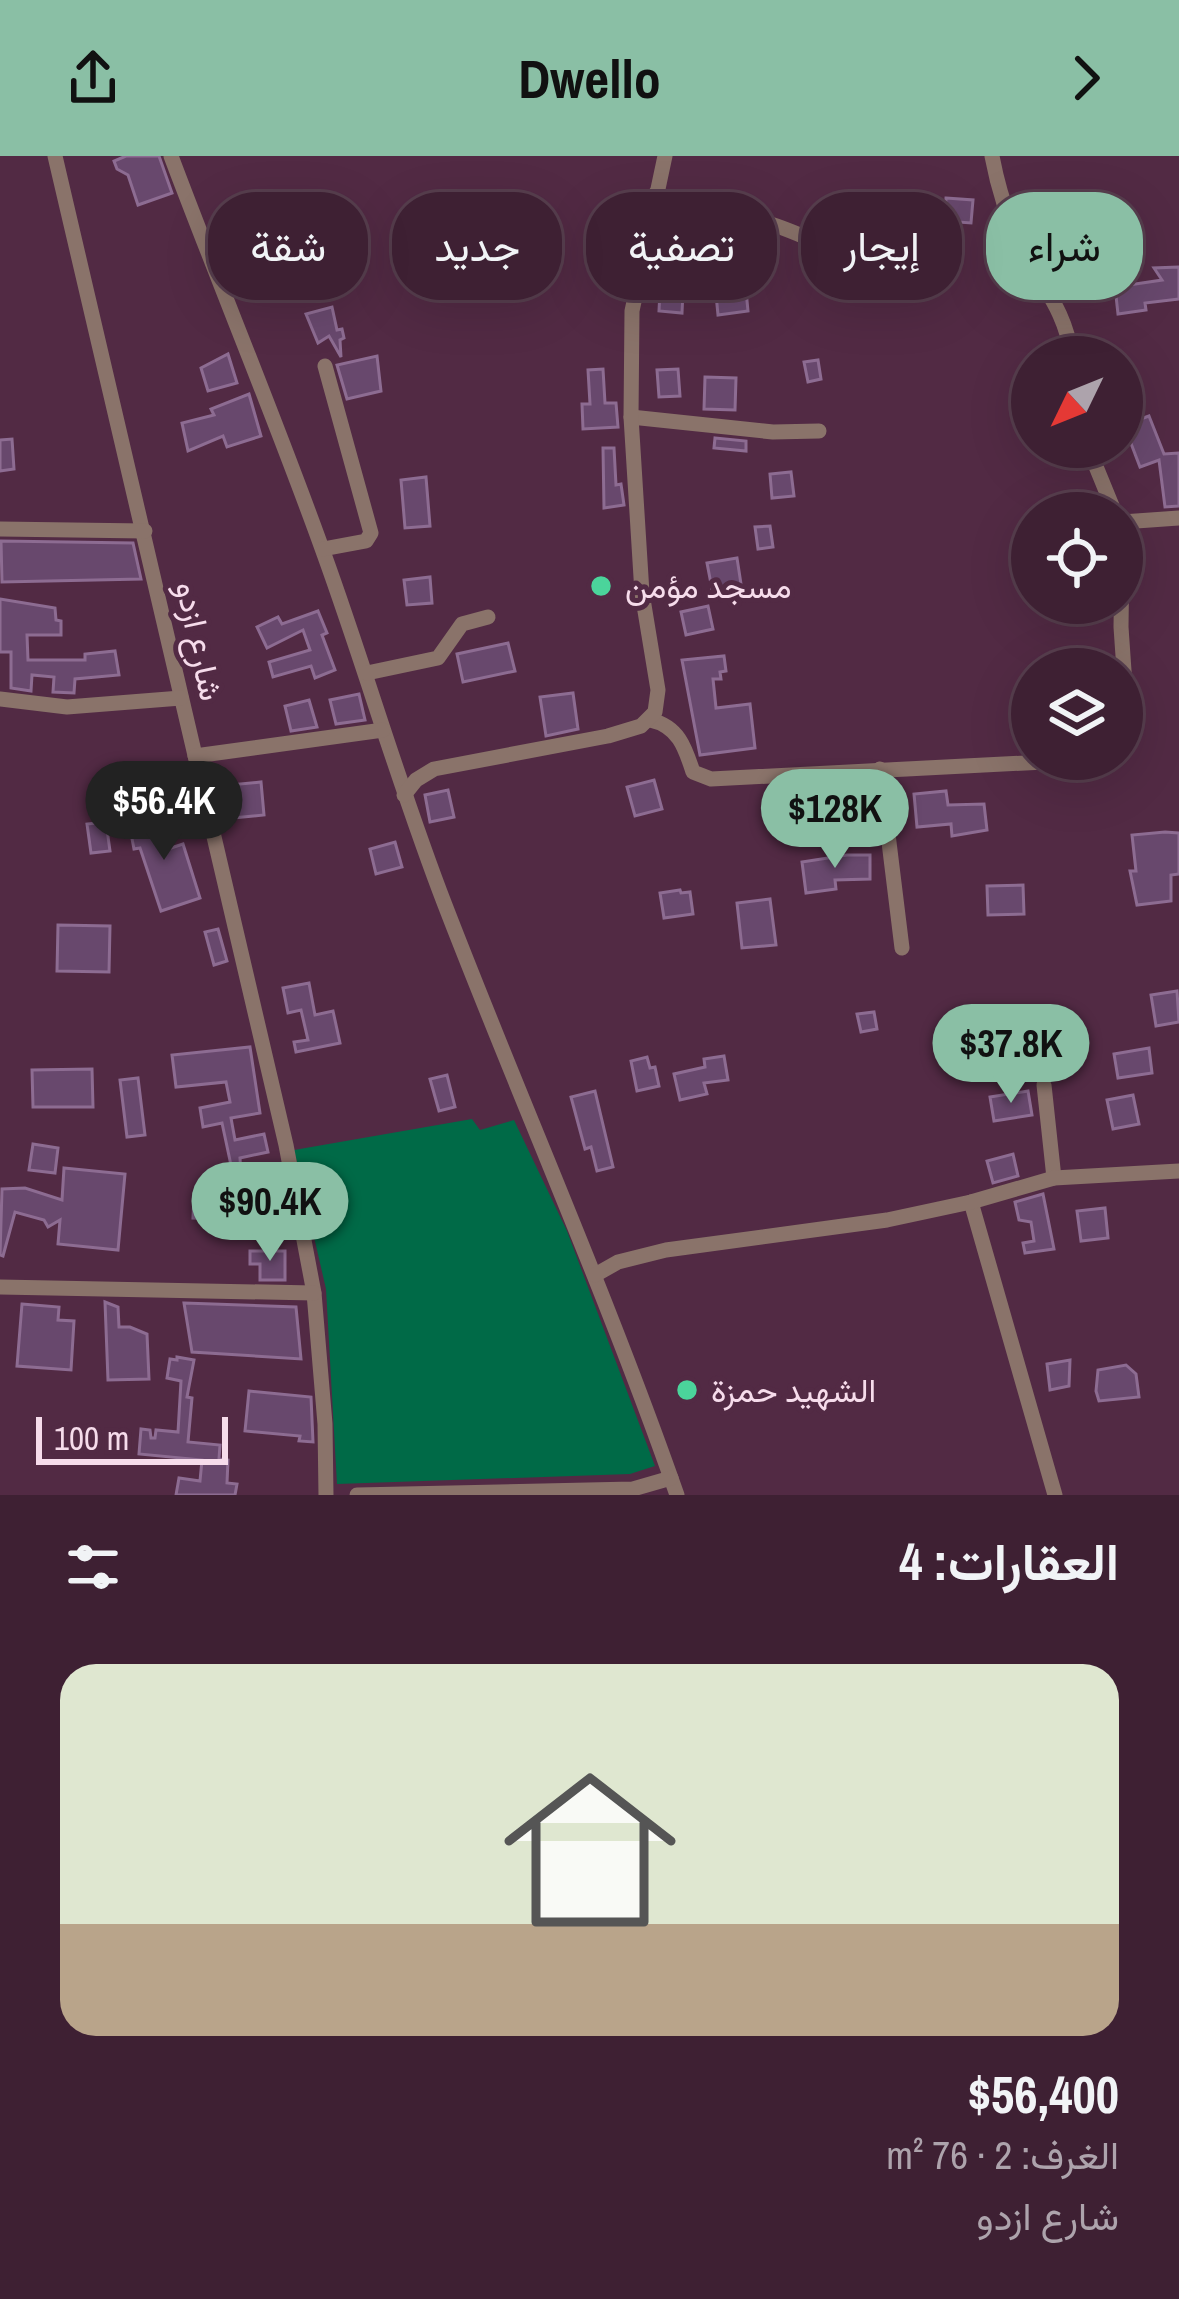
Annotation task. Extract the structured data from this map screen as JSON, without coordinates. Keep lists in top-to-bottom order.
{
  "streets": {
    "street": ["شارع ازدو"]
  },
  "places": ["مسجد مؤمن", "الشهيد حمزة"],
  "scale_bar": "100 m",
  "north": "bottom left",
  "page": {
    "header": "Dwello",
    "chip": [
      "شراء",
      "إيجار",
      "تصفية",
      "جديد",
      "شقة"
    ],
    "price": [
      "$56.4K",
      "$128K",
      "$37.8K",
      "$90.4K"
    ],
    "scale": "100 m",
    "heading": "العقارات: 4",
    "list": [
      {
        "name": "$56,400",
        "note": "الغرف: 2 · 76 m² · شارع ازدو"
      }
    ]
  }
}
